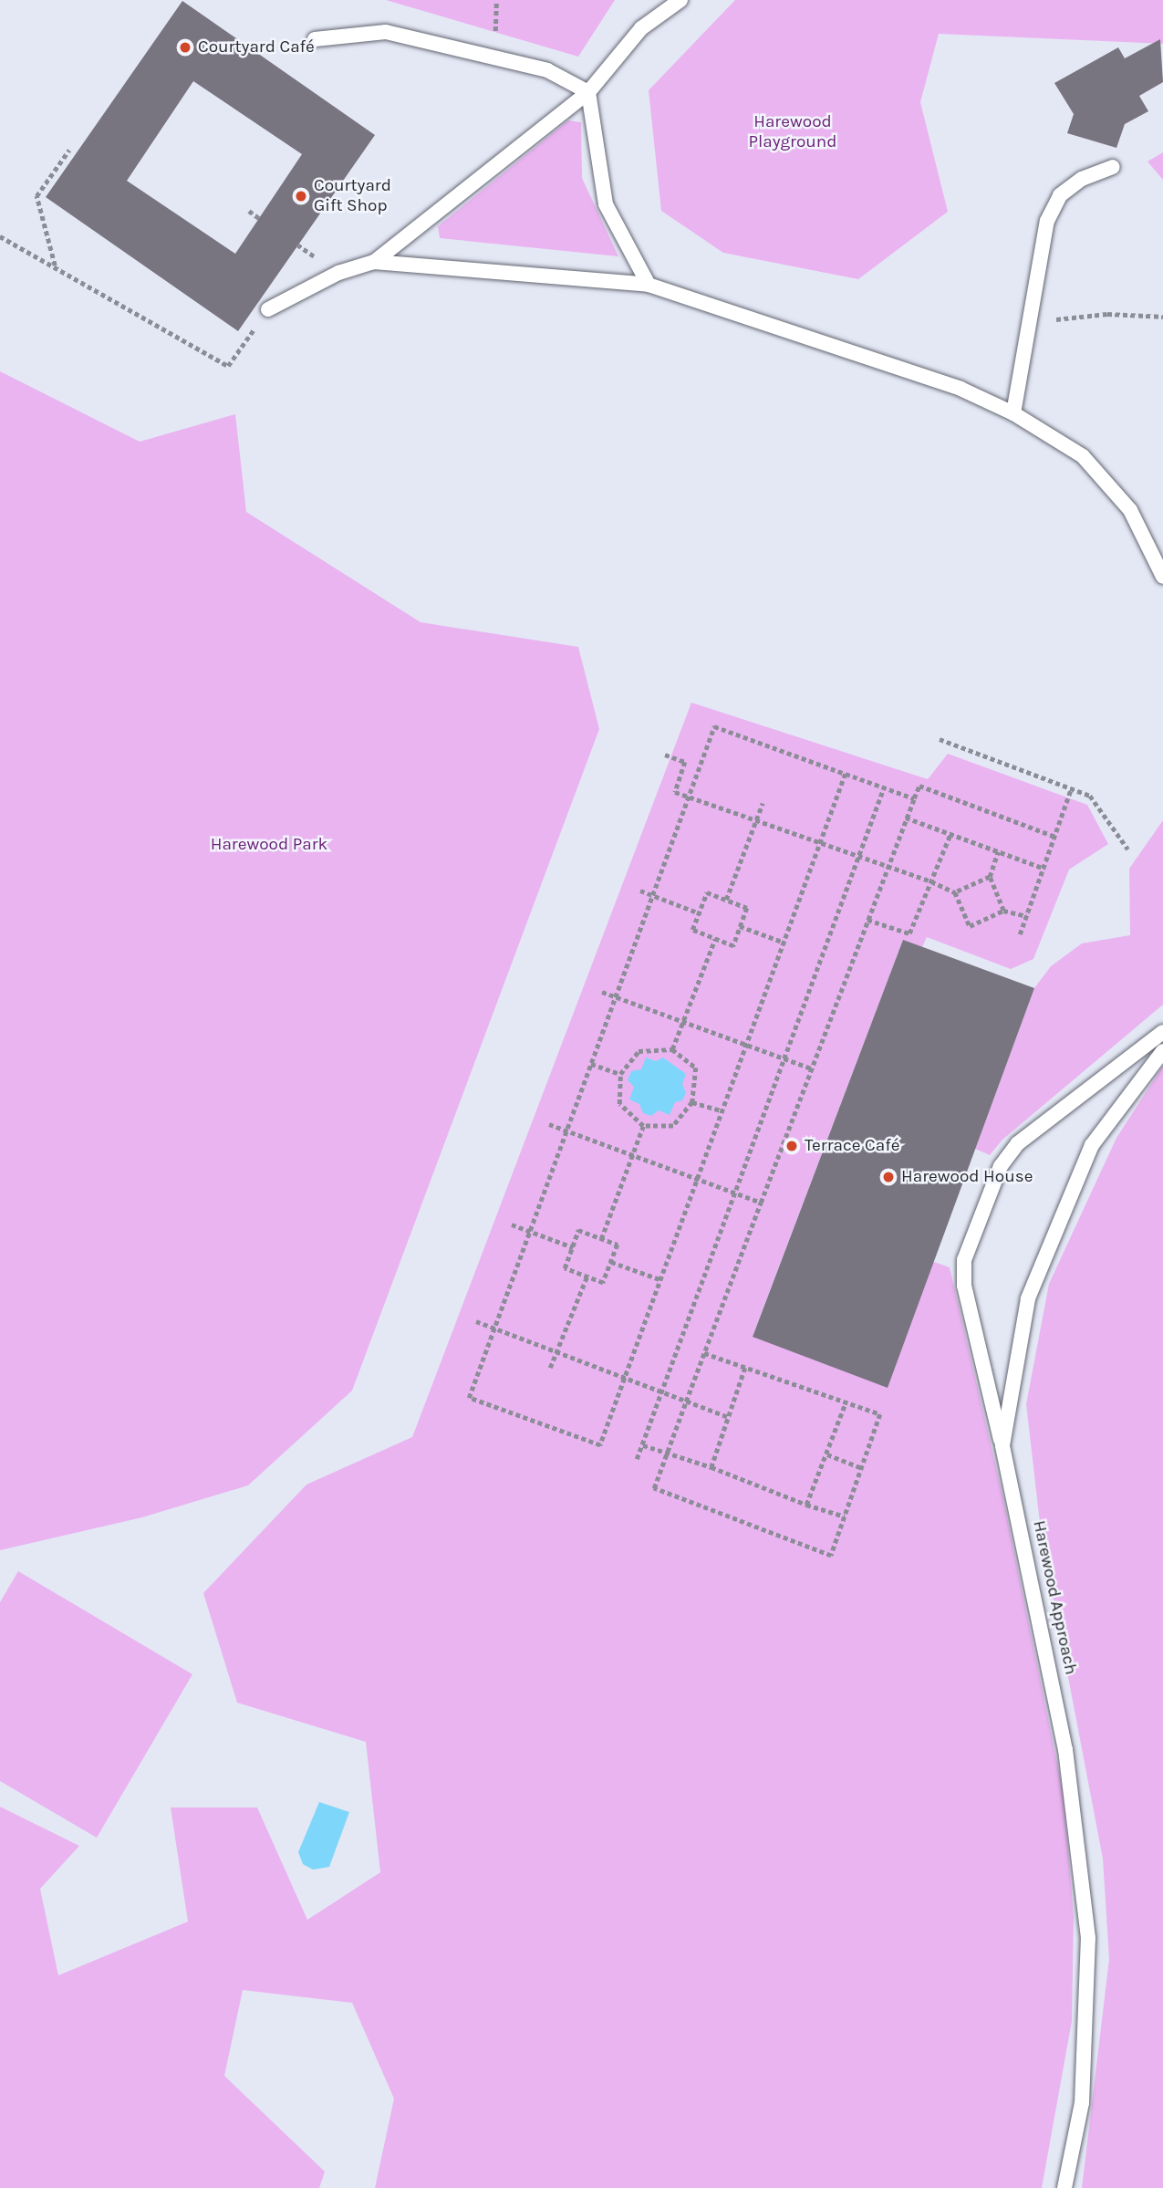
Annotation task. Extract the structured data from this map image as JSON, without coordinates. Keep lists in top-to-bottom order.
{
  "streets": {
    "lane": ["Harewood Approach"]
  },
  "parks": ["Harewood Playground", "Harewood Park"],
  "places": [
    "Courtyard Café",
    "Courtyard Gift Shop",
    "Terrace Café",
    "Harewood House"
  ]
}
